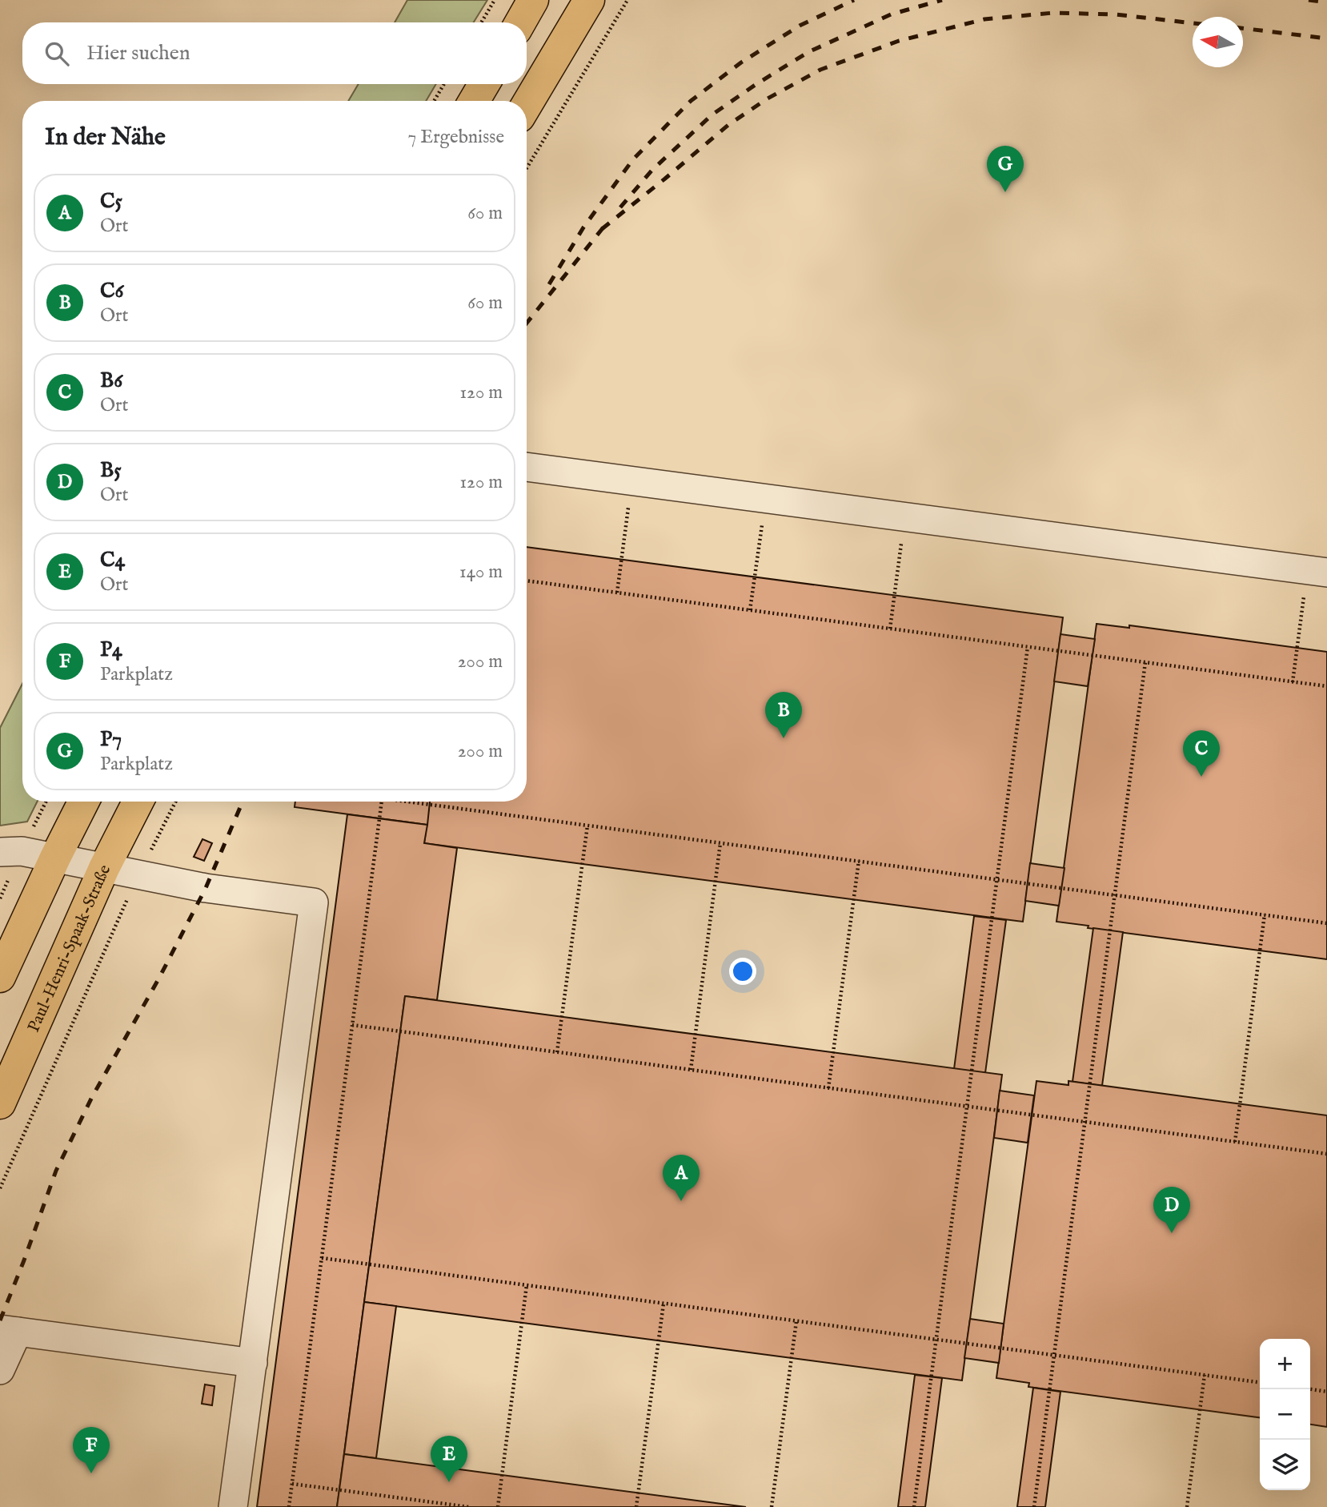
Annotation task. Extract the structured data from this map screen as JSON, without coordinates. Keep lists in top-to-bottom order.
{
  "streets": {
    "main road": ["Paul-Henri-Spaak-Straße"]
  },
  "north": "left",
  "page": {
    "search": "Hier suchen",
    "heading": ["In der Nähe", "7 Ergebnisse"],
    "pins": [
      "G",
      "B",
      "C",
      "A",
      "D",
      "F",
      "E"
    ],
    "list": [
      {
        "mark": "A",
        "name": "C5",
        "note": "Ort",
        "value": "60 m"
      },
      {
        "mark": "B",
        "name": "C6",
        "note": "Ort",
        "value": "60 m"
      },
      {
        "mark": "C",
        "name": "B6",
        "note": "Ort",
        "value": "120 m"
      },
      {
        "mark": "D",
        "name": "B5",
        "note": "Ort",
        "value": "120 m"
      },
      {
        "mark": "E",
        "name": "C4",
        "note": "Ort",
        "value": "140 m"
      },
      {
        "mark": "F",
        "name": "P4",
        "note": "Parkplatz",
        "value": "200 m"
      },
      {
        "mark": "G",
        "name": "P7",
        "note": "Parkplatz",
        "value": "200 m"
      }
    ],
    "map_buttons": ["+", "−"]
  }
}
